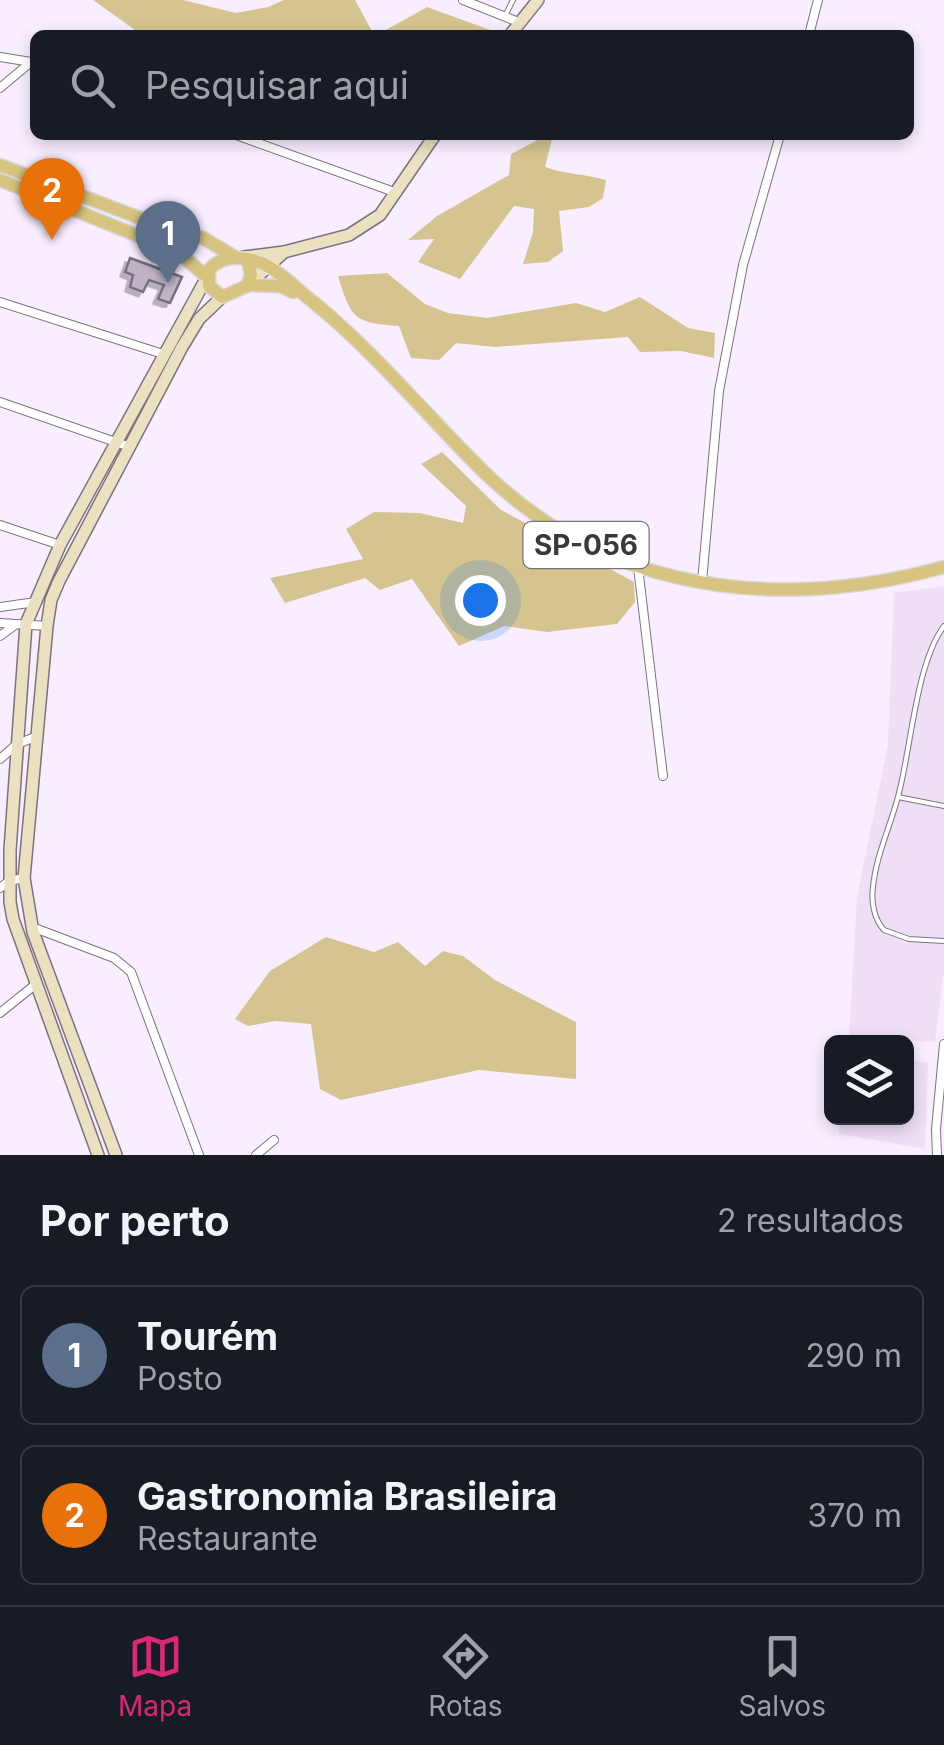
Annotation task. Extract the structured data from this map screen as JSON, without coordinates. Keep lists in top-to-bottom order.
{
  "streets": {
    "main road": ["SP-056"]
  },
  "page": {
    "search": "Pesquisar aqui",
    "pins": ["2", "1"],
    "heading": ["Por perto", "2 resultados"],
    "list": [
      {
        "mark": "1",
        "name": "Tourém",
        "note": "Posto",
        "value": "290 m"
      },
      {
        "mark": "2",
        "name": "Gastronomia Brasileira",
        "note": "Restaurante",
        "value": "370 m"
      }
    ],
    "nav": ["Mapa", "Rotas", "Salvos"]
  }
}
